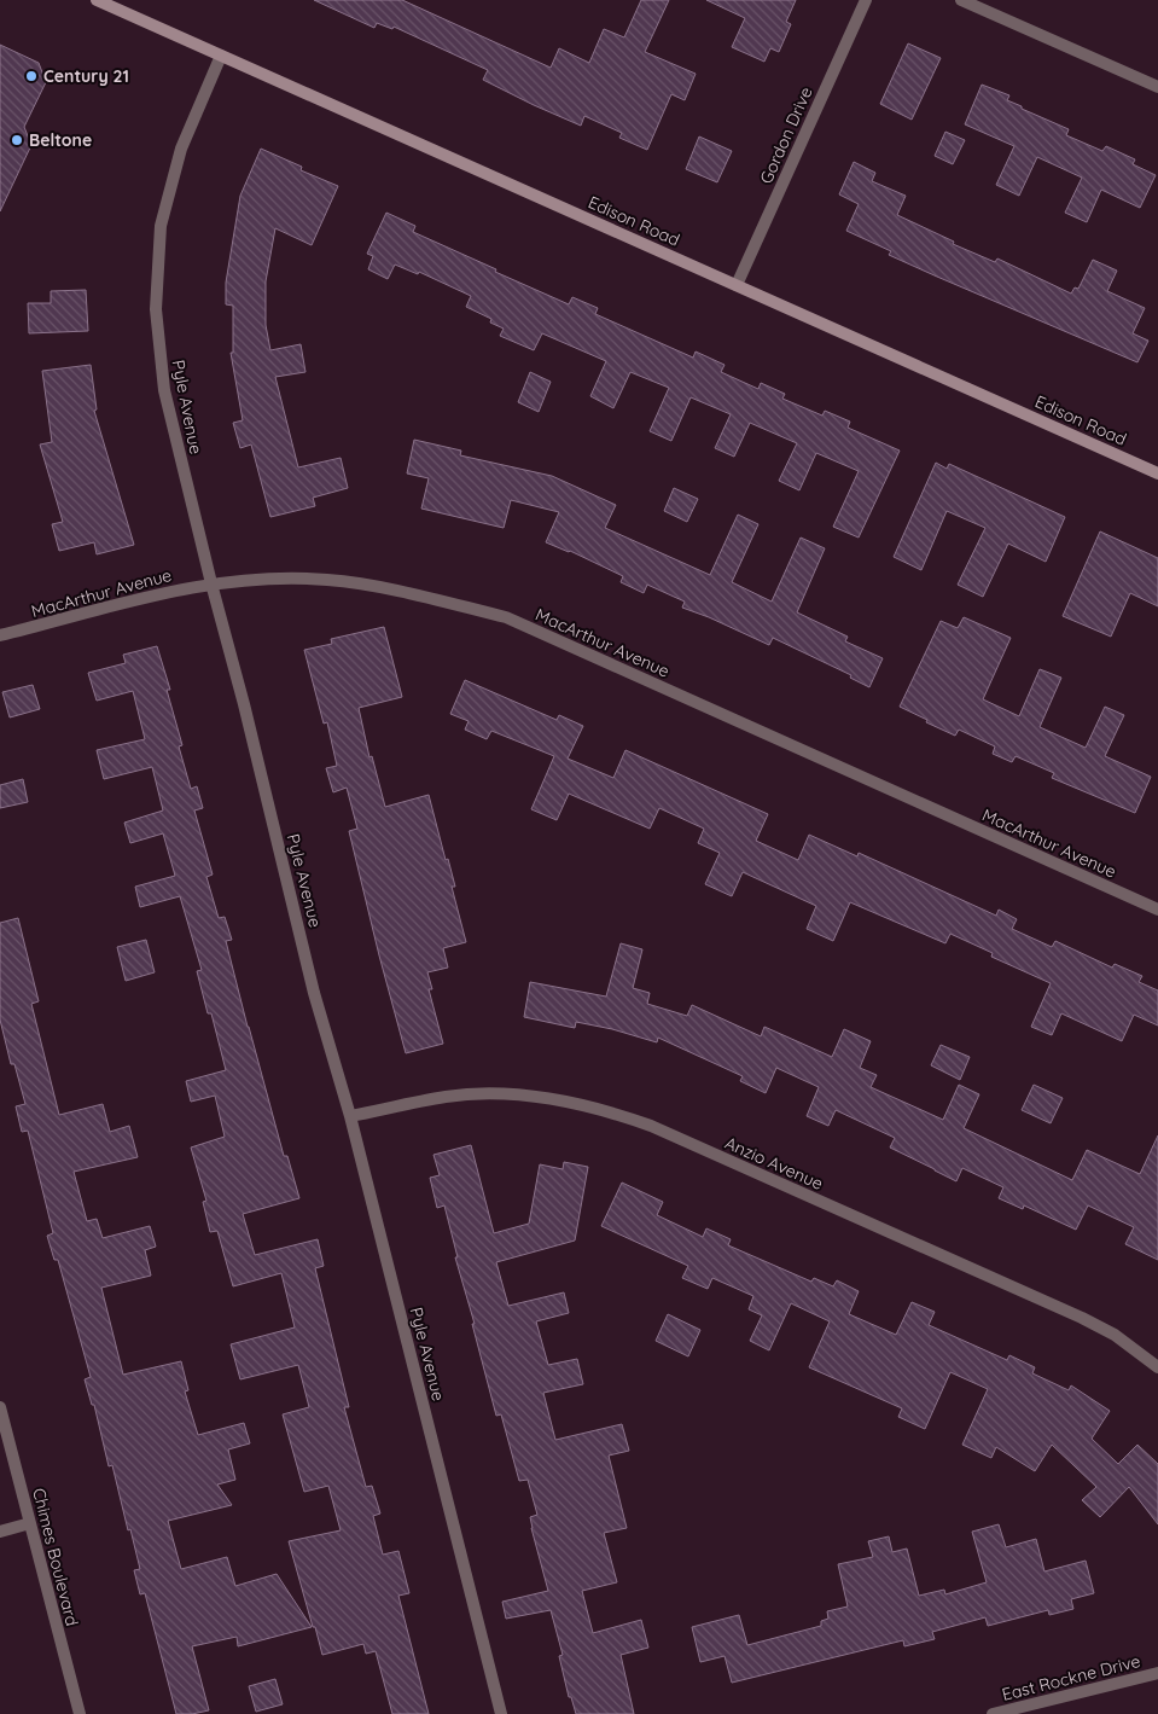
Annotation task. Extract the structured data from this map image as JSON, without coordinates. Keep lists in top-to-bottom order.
{
  "streets": {
    "main road": ["Edison Road"],
    "street": [
      "Gordon Drive",
      "Pyle Avenue",
      "MacArthur Avenue",
      "Anzio Avenue",
      "Chimes Boulevard",
      "East Rockne Drive"
    ]
  },
  "crossings": [
    ["Gordon Drive", "Edison Road"],
    ["Edison Road", "Pyle Avenue"],
    ["Pyle Avenue", "MacArthur Avenue"],
    ["Pyle Avenue", "Anzio Avenue"]
  ],
  "places": ["Century 21", "Beltone"]
}
